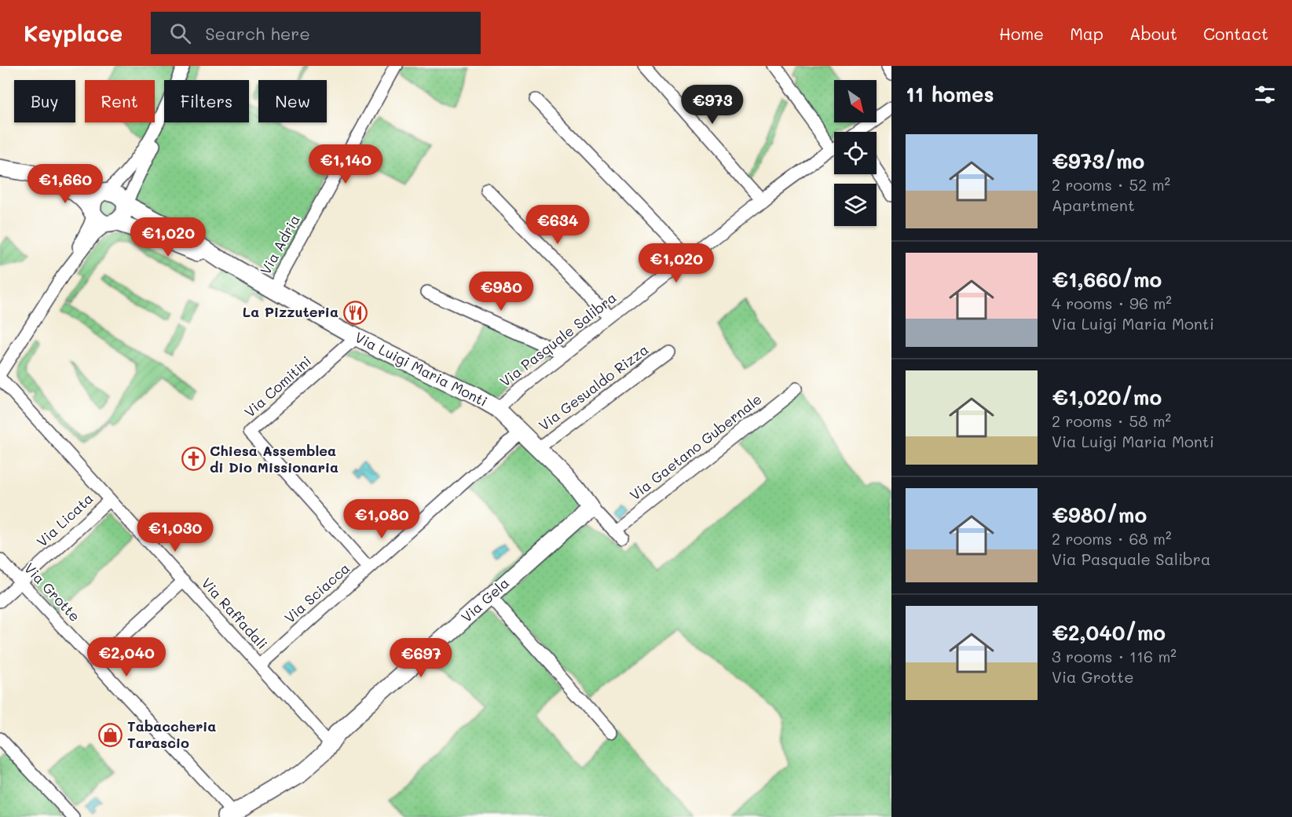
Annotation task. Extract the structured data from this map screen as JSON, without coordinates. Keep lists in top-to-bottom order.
{
  "streets": {
    "street": [
      "Via Adria",
      "Via Pasquale Salibra",
      "Via Luigi Maria Monti",
      "Via Comitini",
      "Via Gesualdo Rizza",
      "Via Gaetano Gubernale",
      "Via Licata",
      "Via Grotte",
      "Via Sciacca",
      "Via Gela",
      "Via Raffadali"
    ]
  },
  "crossings": [
    ["Via Adria", "Via Luigi Maria Monti"],
    ["Via Pasquale Salibra", "Via Luigi Maria Monti"],
    ["Via Luigi Maria Monti", "Via Comitini"],
    ["Via Luigi Maria Monti", "Via Gesualdo Rizza"],
    ["Via Luigi Maria Monti", "Via Sciacca"],
    ["Via Luigi Maria Monti", "Via Gela"],
    ["Via Comitini", "Via Sciacca"],
    ["Via Licata", "Via Grotte"],
    ["Via Licata", "Via Raffadali"],
    ["Via Grotte", "Via Gela"],
    ["Via Sciacca", "Via Raffadali"],
    ["Via Gela", "Via Raffadali"]
  ],
  "places": {
    "restaurant": ["La Pizzuteria"],
    "church": ["Chiesa Assemblea di Dio Missionaria"],
    "shop": ["Tabaccheria Tarascio"]
  },
  "north": "bottom right",
  "page": {
    "header": "Keyplace",
    "search": "Search here",
    "nav": [
      "Home",
      "Map",
      "About",
      "Contact"
    ],
    "heading": "11 homes",
    "chip": [
      "Buy",
      "Rent",
      "Filters",
      "New"
    ],
    "price": [
      "€973",
      "€1,140",
      "€1,660",
      "€634",
      "€1,020",
      "€1,020",
      "€980",
      "€1,080",
      "€1,030",
      "€2,040",
      "€697"
    ],
    "list": [
      {
        "name": "€973/mo",
        "note": "2 rooms · 52 m² · Apartment"
      },
      {
        "name": "€1,660/mo",
        "note": "4 rooms · 96 m² · Via Luigi Maria Monti"
      },
      {
        "name": "€1,020/mo",
        "note": "2 rooms · 58 m² · Via Luigi Maria Monti"
      },
      {
        "name": "€980/mo",
        "note": "2 rooms · 68 m² · Via Pasquale Salibra"
      },
      {
        "name": "€2,040/mo",
        "note": "3 rooms · 116 m² · Via Grotte"
      }
    ]
  }
}
